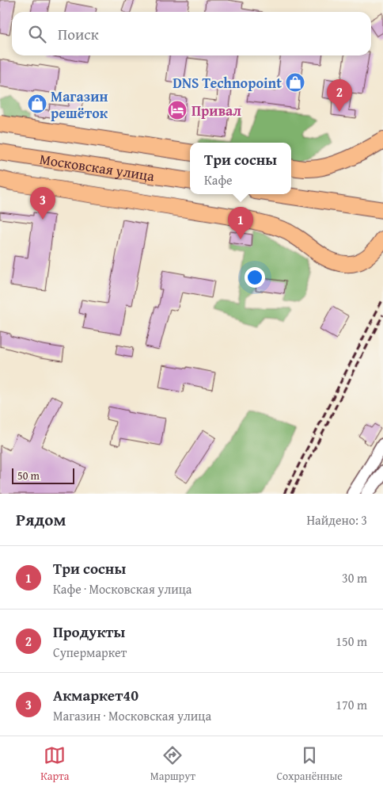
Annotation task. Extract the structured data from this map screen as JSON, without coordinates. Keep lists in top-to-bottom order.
{
  "streets": {
    "main road": ["Московская улица"]
  },
  "places": {
    "shop": ["DNS Technopoint", "Магазин решёток"],
    "hotel": ["Привал"]
  },
  "scale_bar": "50 m",
  "page": {
    "search": "Поиск",
    "pins": ["2", "3", "1"],
    "popup": ["Три сосны", "Кафе"],
    "scale": "50 m",
    "heading": ["Рядом", "Найдено: 3"],
    "list": [
      {
        "mark": "1",
        "name": "Три сосны",
        "note": "Кафе · Московская улица",
        "value": "30 m"
      },
      {
        "mark": "2",
        "name": "Продукты",
        "note": "Супермаркет",
        "value": "150 m"
      },
      {
        "mark": "3",
        "name": "Акмаркет40",
        "note": "Магазин · Московская улица",
        "value": "170 m"
      }
    ],
    "nav": ["Карта", "Маршрут", "Сохранённые"]
  }
}
